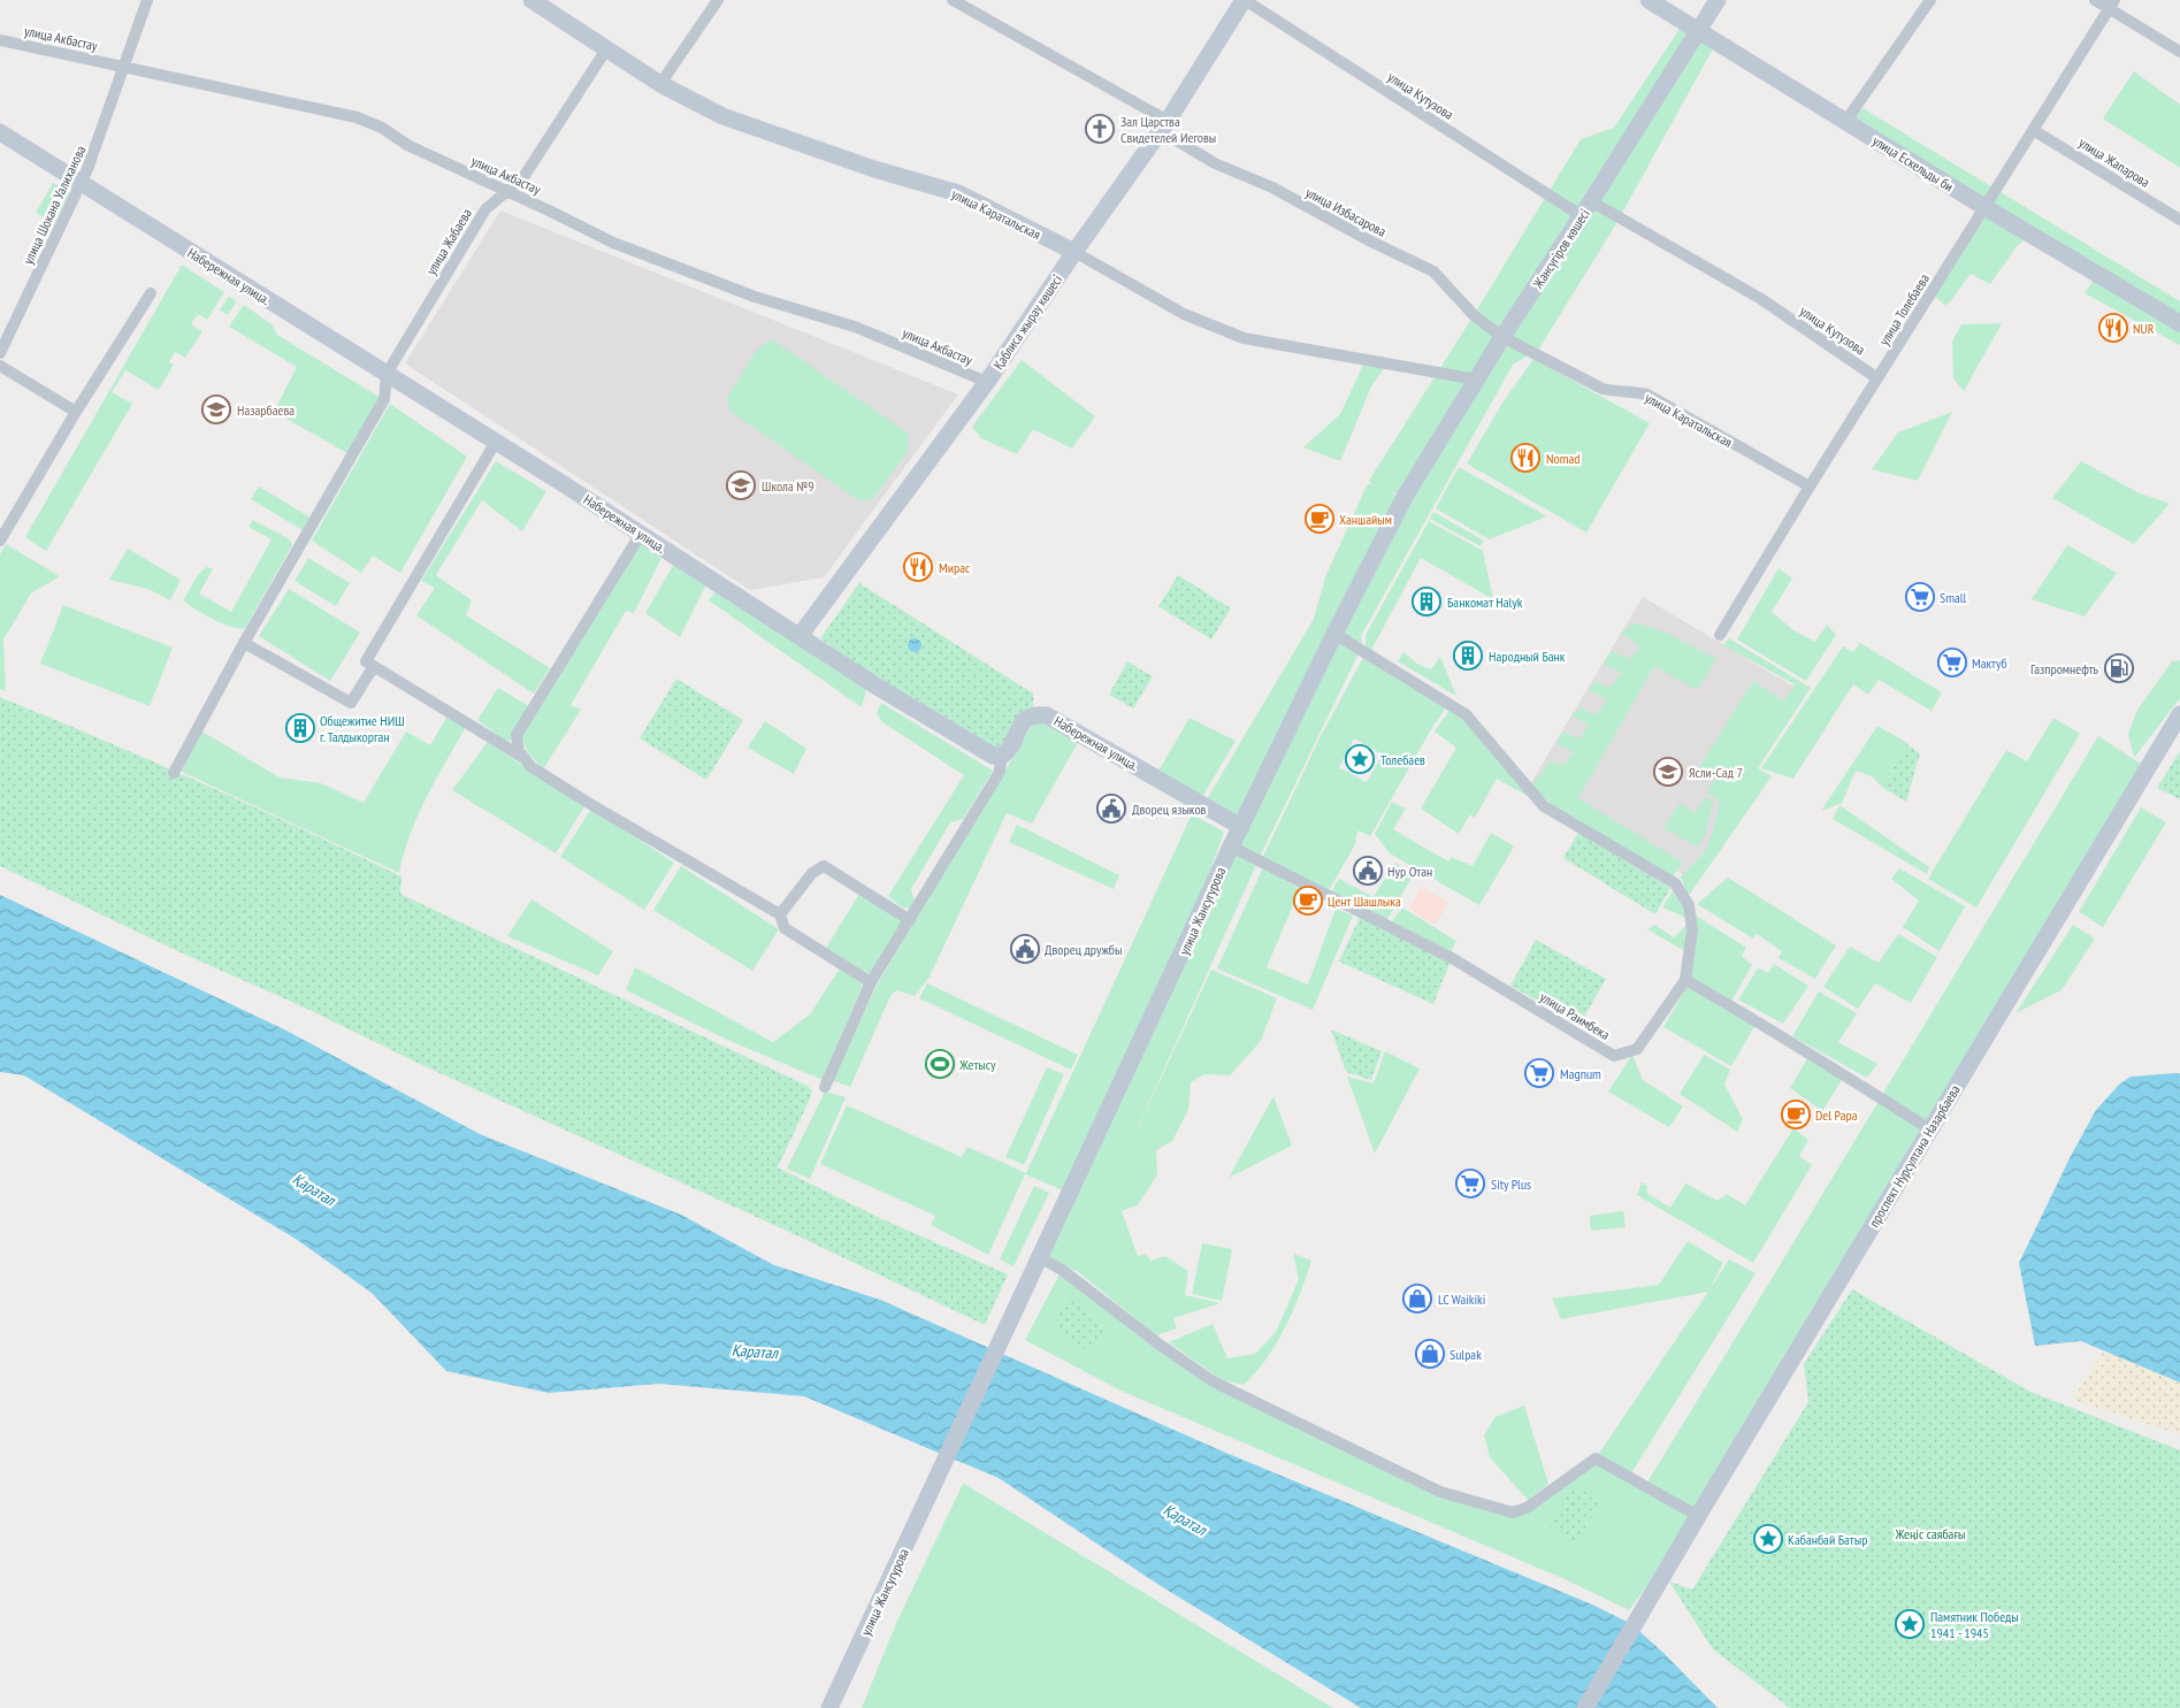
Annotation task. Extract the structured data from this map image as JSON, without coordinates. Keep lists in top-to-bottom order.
{
  "streets": {
    "street": [
      "улица Акбастау",
      "улица Кутузова",
      "улица Жапарова",
      "улица Ескельды би",
      "улица Шокана Уалиханова",
      "улица Избасарова",
      "улица Каратальская",
      "улица Жабаева",
      "Жансүгіров көшесі",
      "Набережная улица.",
      "улица Толебаева",
      "Қаблиса жырау көшесі",
      "улица Жансугурова",
      "улица Раимбека",
      "проспект Нурсултана Назарбаева"
    ]
  },
  "crossings": [
    ["улица Акбастау", "улица Шокана Уалиханова"],
    ["улица Акбастау", "улица Жабаева"],
    ["улица Акбастау", "Қаблиса жырау көшесі"],
    ["улица Кутузова", "Жансүгіров көшесі"],
    ["улица Кутузова", "улица Толебаева"],
    ["улица Кутузова", "Қаблиса жырау көшесі"],
    ["улица Жапарова", "улица Толебаева"],
    ["улица Ескельды би", "Жансүгіров көшесі"],
    ["улица Ескельды би", "улица Толебаева"],
    ["улица Шокана Уалиханова", "Набережная улица."],
    ["улица Избасарова", "улица Каратальская"],
    ["улица Избасарова", "Жансүгіров көшесі"],
    ["улица Избасарова", "Қаблиса жырау көшесі"],
    ["улица Каратальская", "улица Жабаева"],
    ["улица Каратальская", "Жансүгіров көшесі"],
    ["улица Каратальская", "улица Толебаева"],
    ["улица Каратальская", "Қаблиса жырау көшесі"],
    ["улица Жабаева", "Набережная улица."],
    ["Жансүгіров көшесі", "улица Жансугурова"],
    ["Набережная улица.", "Қаблиса жырау көшесі"],
    ["Набережная улица.", "улица Жансугурова"],
    ["улица Жансугурова", "улица Раимбека"]
  ],
  "water": ["Қаратал"],
  "parks": ["Жеңіс саябағы"],
  "places": {
    "church": ["Зал Царства Свидетелей Иеговы"],
    "restaurant": ["NUR", "Nomad", "Мирас"],
    "school or university": ["Назарбаева", "Школа №9", "Ясли-Сад 7"],
    "cafe": ["Ханшайым", "Цент Шашлыка", "Del Papa"],
    "supermarket": [
      "Small",
      "Мактуб",
      "Magnum",
      "Sity Plus"
    ],
    "building": ["Банкомат Halyk", "Народный Банк", "Общежитие НИШ г. Талдыкорган"],
    "fuel station": ["Газпромнефть"],
    "place": ["Толебаев", "Кабанбай Батыр", "Памятник Победы 1941 - 1945"],
    "public building": ["Дворец языков", "Нур Отан", "Дворец дружбы"],
    "sports": ["Жетысу"],
    "shop": ["LC Waikiki", "Sulpak"]
  }
}
